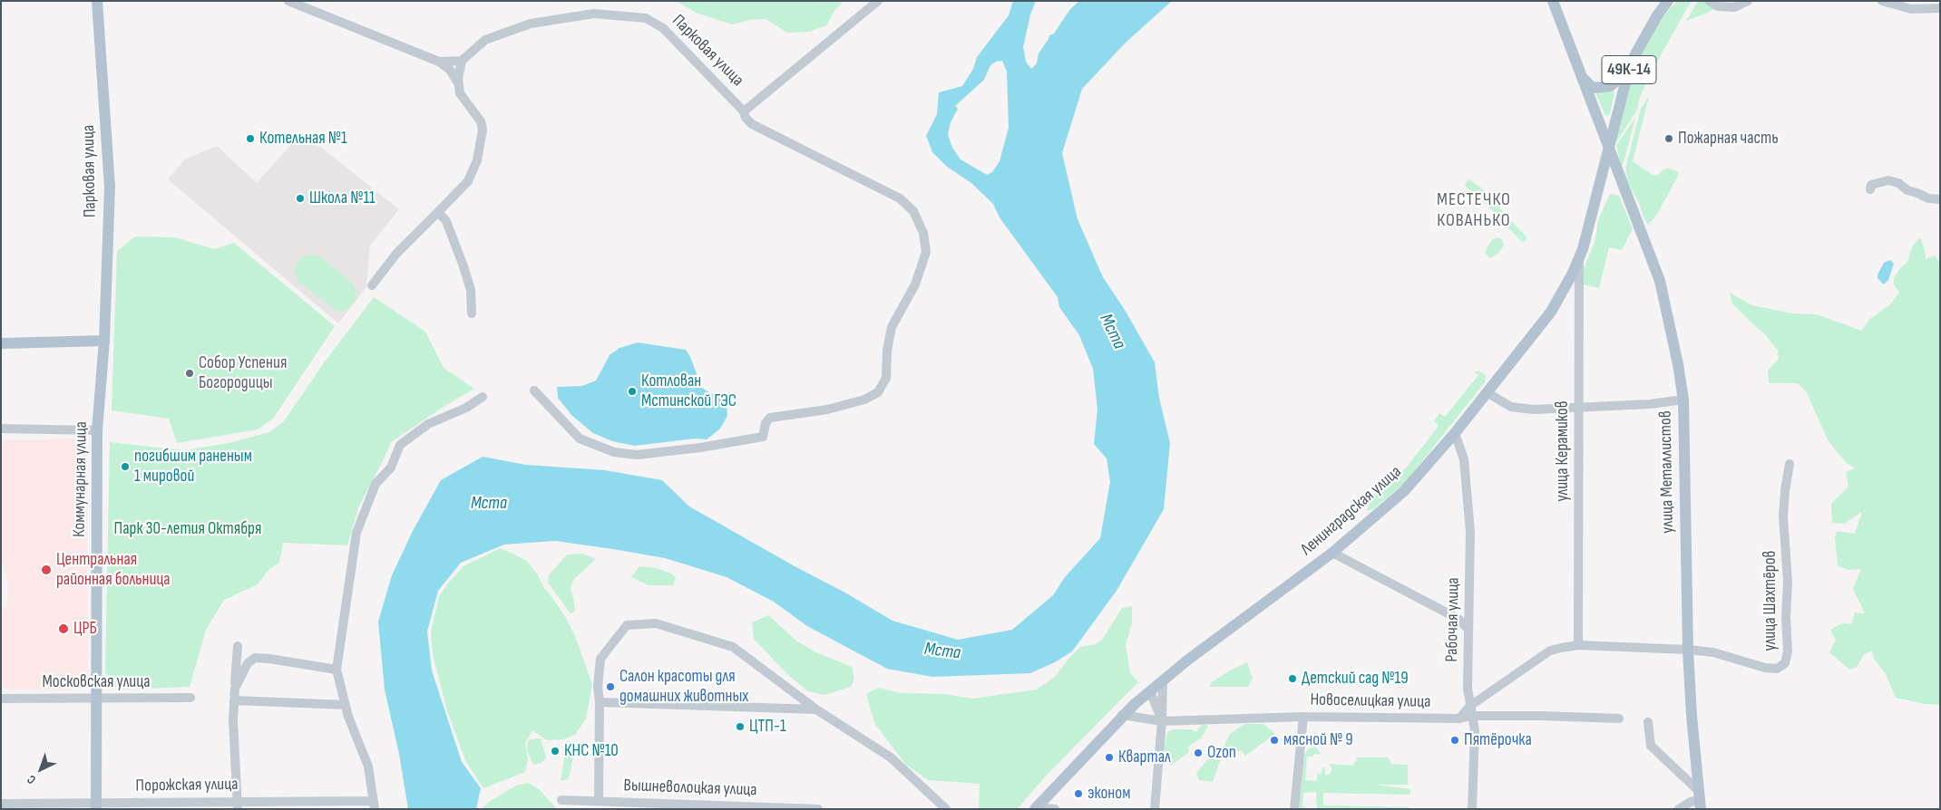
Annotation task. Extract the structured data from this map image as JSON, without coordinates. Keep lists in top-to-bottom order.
{
  "streets": {
    "main road": [
      "Парковая улица",
      "49К-14",
      "улица Металлистов",
      "Коммунарная улица",
      "Ленинградская улица"
    ],
    "street": [
      "улица Керамиков",
      "улица Шахтёров",
      "Рабочая улица",
      "Московская улица",
      "Новоселицкая улица",
      "Порожская улица",
      "Вышневолоцкая улица"
    ]
  },
  "crossings": [
    ["Парковая улица", "Коммунарная улица"],
    ["49К-14", "улица Металлистов"],
    ["49К-14", "Ленинградская улица"],
    ["улица Керамиков", "Ленинградская улица"],
    ["улица Металлистов", "Ленинградская улица"],
    ["улица Металлистов", "улица Шахтёров"],
    ["Коммунарная улица", "Московская улица"],
    ["Коммунарная улица", "Порожская улица"],
    ["Ленинградская улица", "Рабочая улица"],
    ["Ленинградская улица", "Новоселицкая улица"],
    ["Рабочая улица", "Новоселицкая улица"]
  ],
  "districts": ["МЕСТЕЧКО КОВАНЬКО"],
  "water": ["Мста"],
  "parks": ["Парк 30-летия Октября"],
  "places": [
    "Котельная №1",
    "Пожарная часть",
    "Школа №11",
    "Собор Успения Богородицы",
    "Котлован Мстинской ГЭС",
    "погибшим раненым 1 мировой",
    "Центральная районная больница",
    "ЦРБ",
    "Детский сад №19",
    "Салон красоты для домашних животных",
    "ЦТП-1",
    "мясной № 9",
    "Пятёрочка",
    "КНС №10",
    "Ozon",
    "Квартал",
    "эконом"
  ],
  "north": "bottom left"
}
